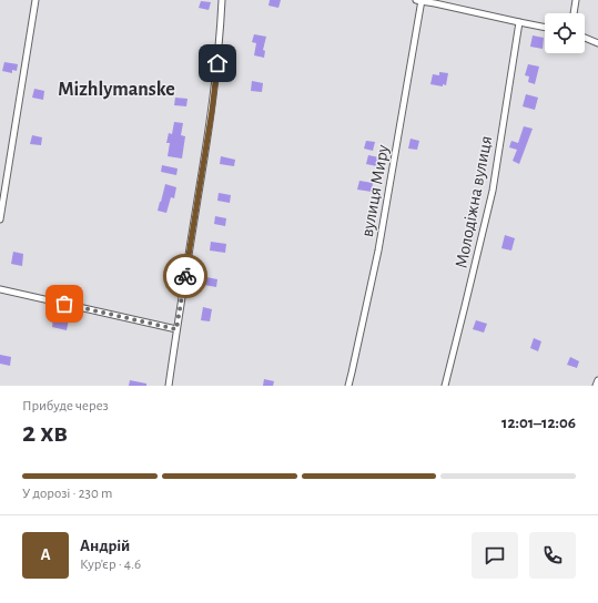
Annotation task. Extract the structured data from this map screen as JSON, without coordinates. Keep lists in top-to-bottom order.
{
  "streets": {
    "street": ["вулиця Миру", "Молодіжна вулиця"]
  },
  "districts": ["Mizhlymanske"],
  "page": {
    "heading": ["2 хв", "Прибуде через", "12:01–12:06"],
    "panel": ["Андрій", "Кур’єр · 4.6"],
    "bar": "У дорозі · 230 m",
    "round": "А"
  }
}
